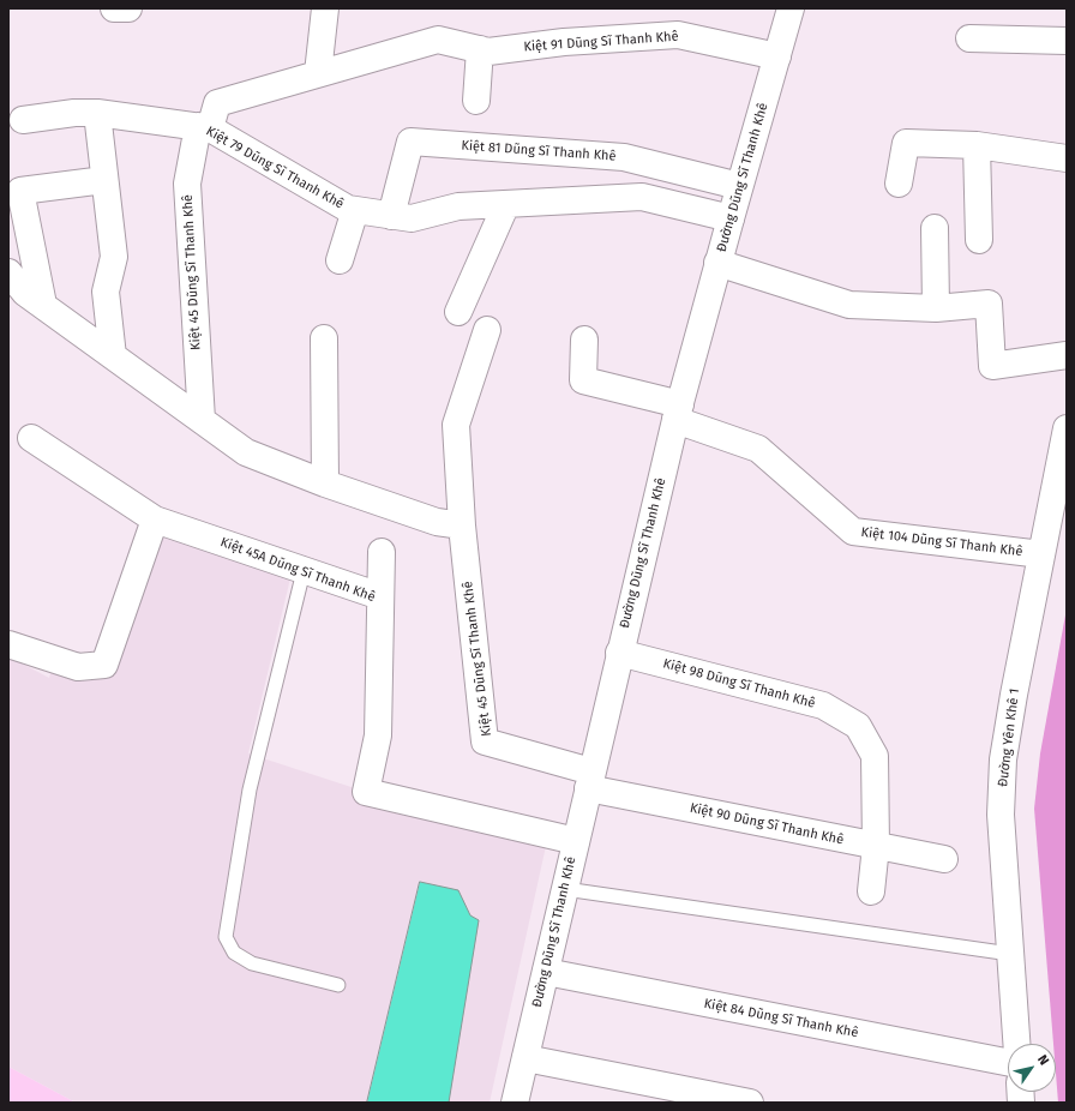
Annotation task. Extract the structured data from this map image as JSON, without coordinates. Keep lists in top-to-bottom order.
{
  "streets": {
    "street": [
      "Kiệt 91 Dũng Sĩ Thanh Khê",
      "Kiệt 81 Dũng Sĩ Thanh Khê",
      "Kiệt 79 Dũng Sĩ Thanh Khê",
      "Đường Dũng Sĩ Thanh Khê",
      "Kiệt 45 Dũng Sĩ Thanh Khê",
      "Kiệt 104 Dũng Sĩ Thanh Khê",
      "Kiệt 45A Dũng Sĩ Thanh Khê",
      "Kiệt 98 Dũng Sĩ Thanh Khê",
      "Đường Yên Khê 1",
      "Kiệt 90 Dũng Sĩ Thanh Khê",
      "Kiệt 84 Dũng Sĩ Thanh Khê"
    ]
  },
  "crossings": [
    ["Kiệt 91 Dũng Sĩ Thanh Khê", "Kiệt 79 Dũng Sĩ Thanh Khê"],
    ["Kiệt 91 Dũng Sĩ Thanh Khê", "Đường Dũng Sĩ Thanh Khê"],
    ["Kiệt 91 Dũng Sĩ Thanh Khê", "Kiệt 45 Dũng Sĩ Thanh Khê"],
    ["Kiệt 81 Dũng Sĩ Thanh Khê", "Kiệt 79 Dũng Sĩ Thanh Khê"],
    ["Kiệt 81 Dũng Sĩ Thanh Khê", "Đường Dũng Sĩ Thanh Khê"],
    ["Kiệt 79 Dũng Sĩ Thanh Khê", "Đường Dũng Sĩ Thanh Khê"],
    ["Kiệt 79 Dũng Sĩ Thanh Khê", "Kiệt 45 Dũng Sĩ Thanh Khê"],
    ["Đường Dũng Sĩ Thanh Khê", "Kiệt 45 Dũng Sĩ Thanh Khê"],
    ["Đường Dũng Sĩ Thanh Khê", "Kiệt 104 Dũng Sĩ Thanh Khê"],
    ["Đường Dũng Sĩ Thanh Khê", "Kiệt 45A Dũng Sĩ Thanh Khê"],
    ["Đường Dũng Sĩ Thanh Khê", "Kiệt 98 Dũng Sĩ Thanh Khê"],
    ["Đường Dũng Sĩ Thanh Khê", "Kiệt 90 Dũng Sĩ Thanh Khê"],
    ["Đường Dũng Sĩ Thanh Khê", "Kiệt 84 Dũng Sĩ Thanh Khê"],
    ["Kiệt 45 Dũng Sĩ Thanh Khê", "Kiệt 90 Dũng Sĩ Thanh Khê"],
    ["Kiệt 104 Dũng Sĩ Thanh Khê", "Đường Yên Khê 1"],
    ["Kiệt 98 Dũng Sĩ Thanh Khê", "Kiệt 90 Dũng Sĩ Thanh Khê"]
  ],
  "north": "top right"
}
